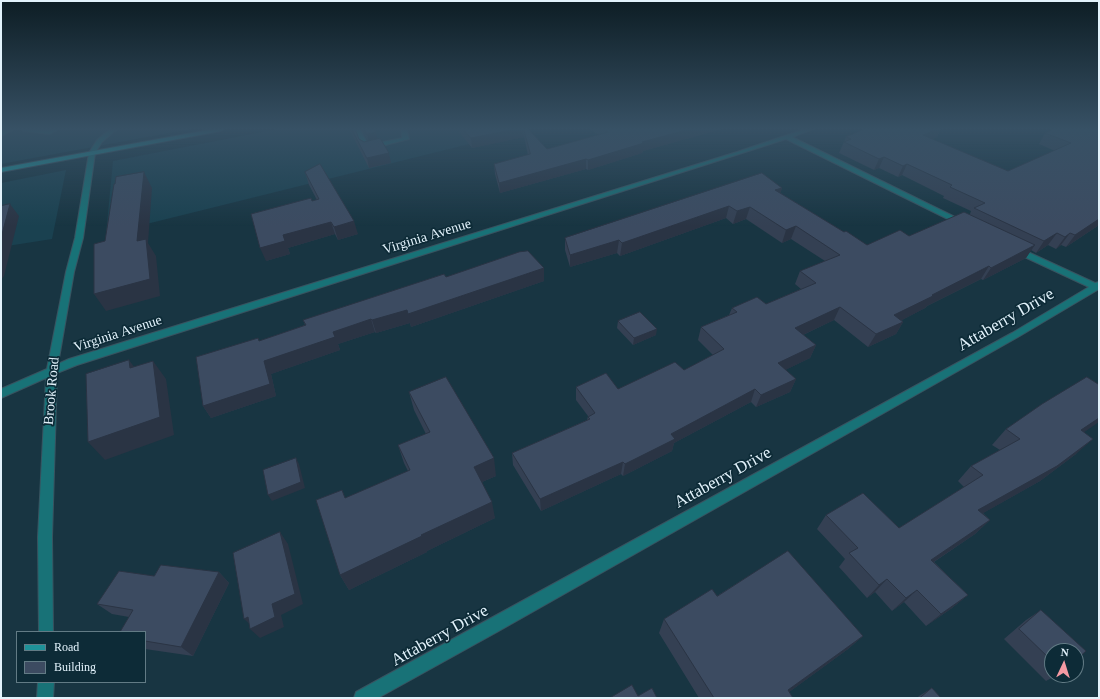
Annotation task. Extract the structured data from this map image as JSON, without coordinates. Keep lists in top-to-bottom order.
{
  "streets": {
    "street": ["Virginia Avenue", "Attaberry Drive", "Brook Road"]
  },
  "crossings": [
    ["Virginia Avenue", "Brook Road"]
  ],
  "legend": ["Road", "Building"],
  "north": "top"
}
